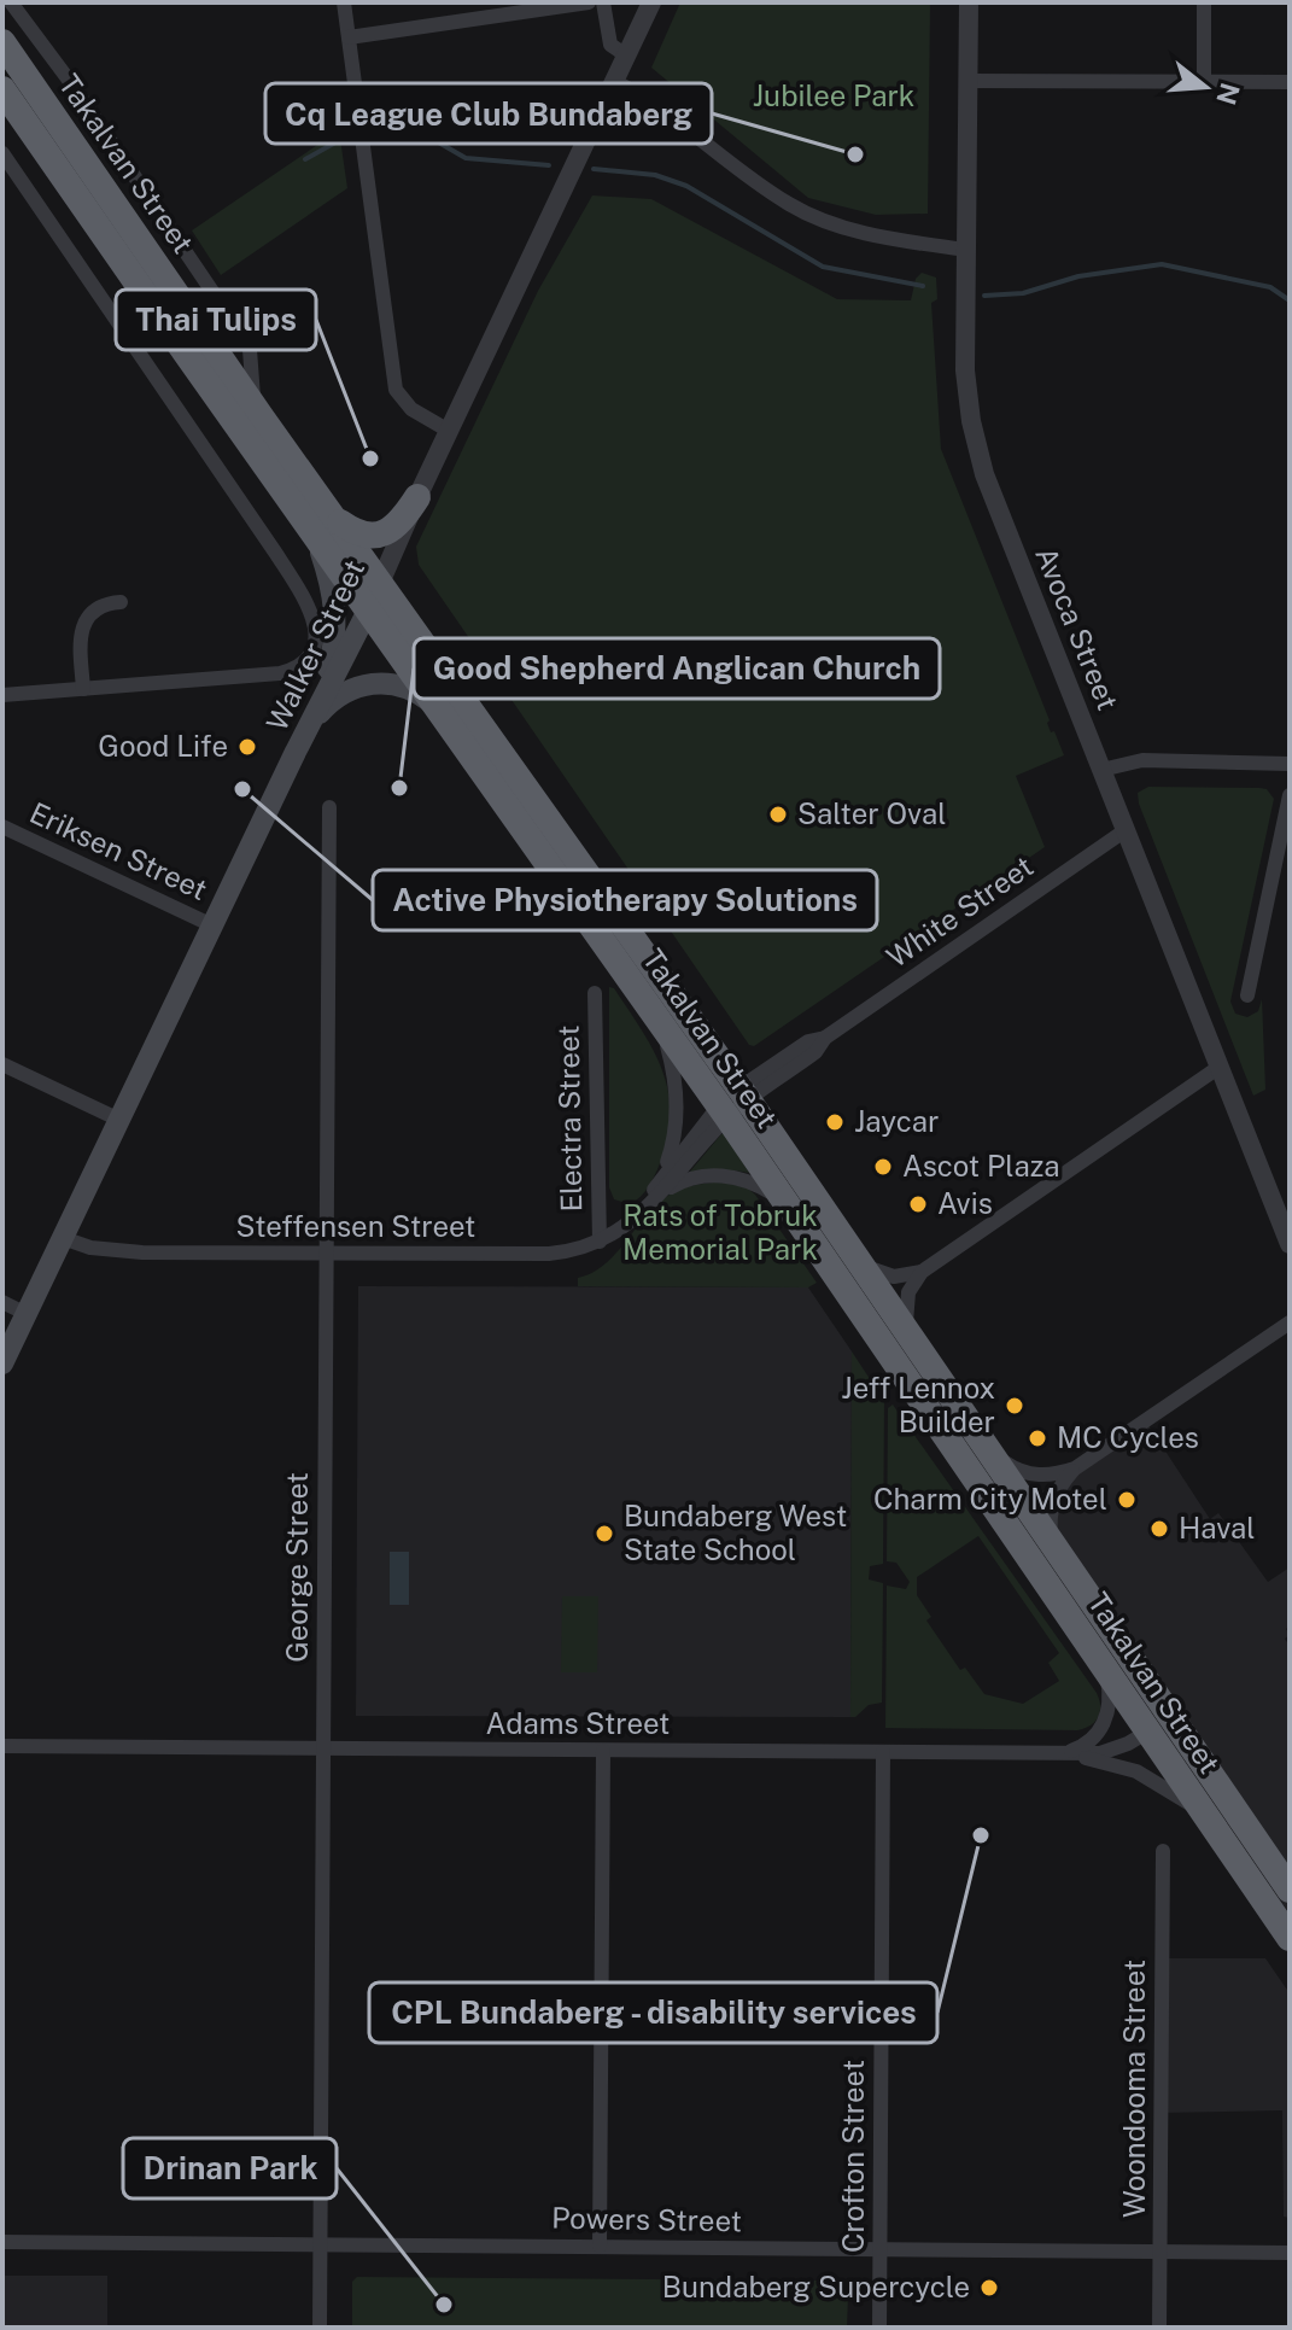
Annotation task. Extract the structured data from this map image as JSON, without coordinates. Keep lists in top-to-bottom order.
{
  "streets": {
    "highway": ["Takalvan Street"],
    "main road": ["Walker Street"],
    "street": [
      "Avoca Street",
      "Eriksen Street",
      "White Street",
      "Electra Street",
      "Steffensen Street",
      "George Street",
      "Adams Street",
      "Woondooma Street",
      "Crofton Street",
      "Powers Street"
    ]
  },
  "crossings": [
    ["Takalvan Street", "Walker Street"],
    ["Takalvan Street", "White Street"],
    ["Takalvan Street", "Steffensen Street"],
    ["Takalvan Street", "Adams Street"],
    ["Avoca Street", "White Street"],
    ["Walker Street", "Eriksen Street"],
    ["Walker Street", "Steffensen Street"],
    ["White Street", "Steffensen Street"],
    ["Electra Street", "Steffensen Street"],
    ["Steffensen Street", "George Street"],
    ["George Street", "Adams Street"],
    ["George Street", "Powers Street"],
    ["Adams Street", "Crofton Street"],
    ["Woondooma Street", "Powers Street"],
    ["Crofton Street", "Powers Street"]
  ],
  "parks": ["Jubilee Park", "Rats of Tobruk Memorial Park"],
  "places": [
    "Cq League Club Bundaberg",
    "Thai Tulips",
    "Good Life",
    "Good Shepherd Anglican Church",
    "Active Physiotherapy Solutions",
    "Salter Oval",
    "Jaycar",
    "Ascot Plaza",
    "Avis",
    "Jeff Lennox Builder",
    "MC Cycles",
    "Charm City Motel",
    "Haval",
    "Bundaberg West State School",
    "CPL Bundaberg - disability services",
    "Bundaberg Supercycle",
    "Drinan Park"
  ],
  "north": "right"
}
